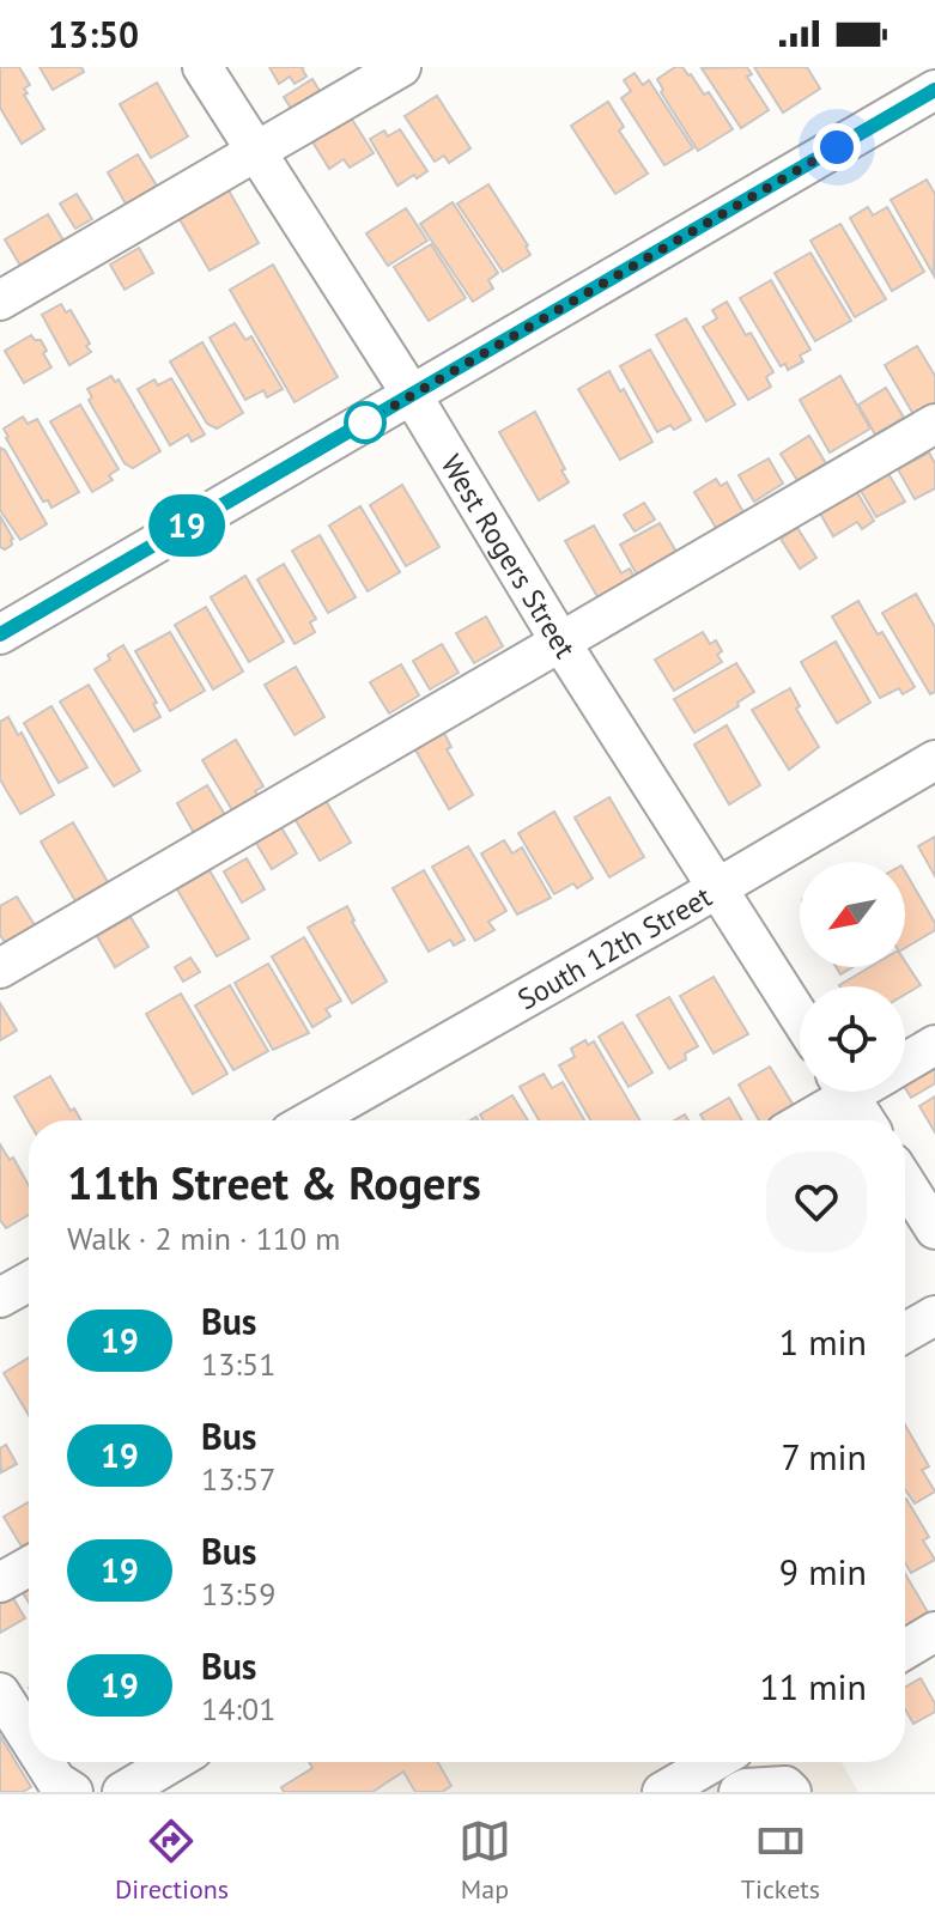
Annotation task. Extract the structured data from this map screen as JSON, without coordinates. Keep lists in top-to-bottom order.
{
  "streets": {
    "street": ["West Rogers Street", "South 12th Street"]
  },
  "crossings": [
    ["West Rogers Street", "South 12th Street"]
  ],
  "lines": ["bus line 19"],
  "north": "bottom left",
  "page": {
    "status": "13:50",
    "on_map": "19",
    "heading": ["11th Street & Rogers", "Walk · 2 min · 110 m"],
    "list": [
      {
        "mark": "19",
        "name": "Bus",
        "note": "13:51",
        "value": "1 min"
      },
      {
        "mark": "19",
        "name": "Bus",
        "note": "13:57",
        "value": "7 min"
      },
      {
        "mark": "19",
        "name": "Bus",
        "note": "13:59",
        "value": "9 min"
      },
      {
        "mark": "19",
        "name": "Bus",
        "note": "14:01",
        "value": "11 min"
      }
    ],
    "tabs": ["Directions", "Map", "Tickets"]
  }
}
